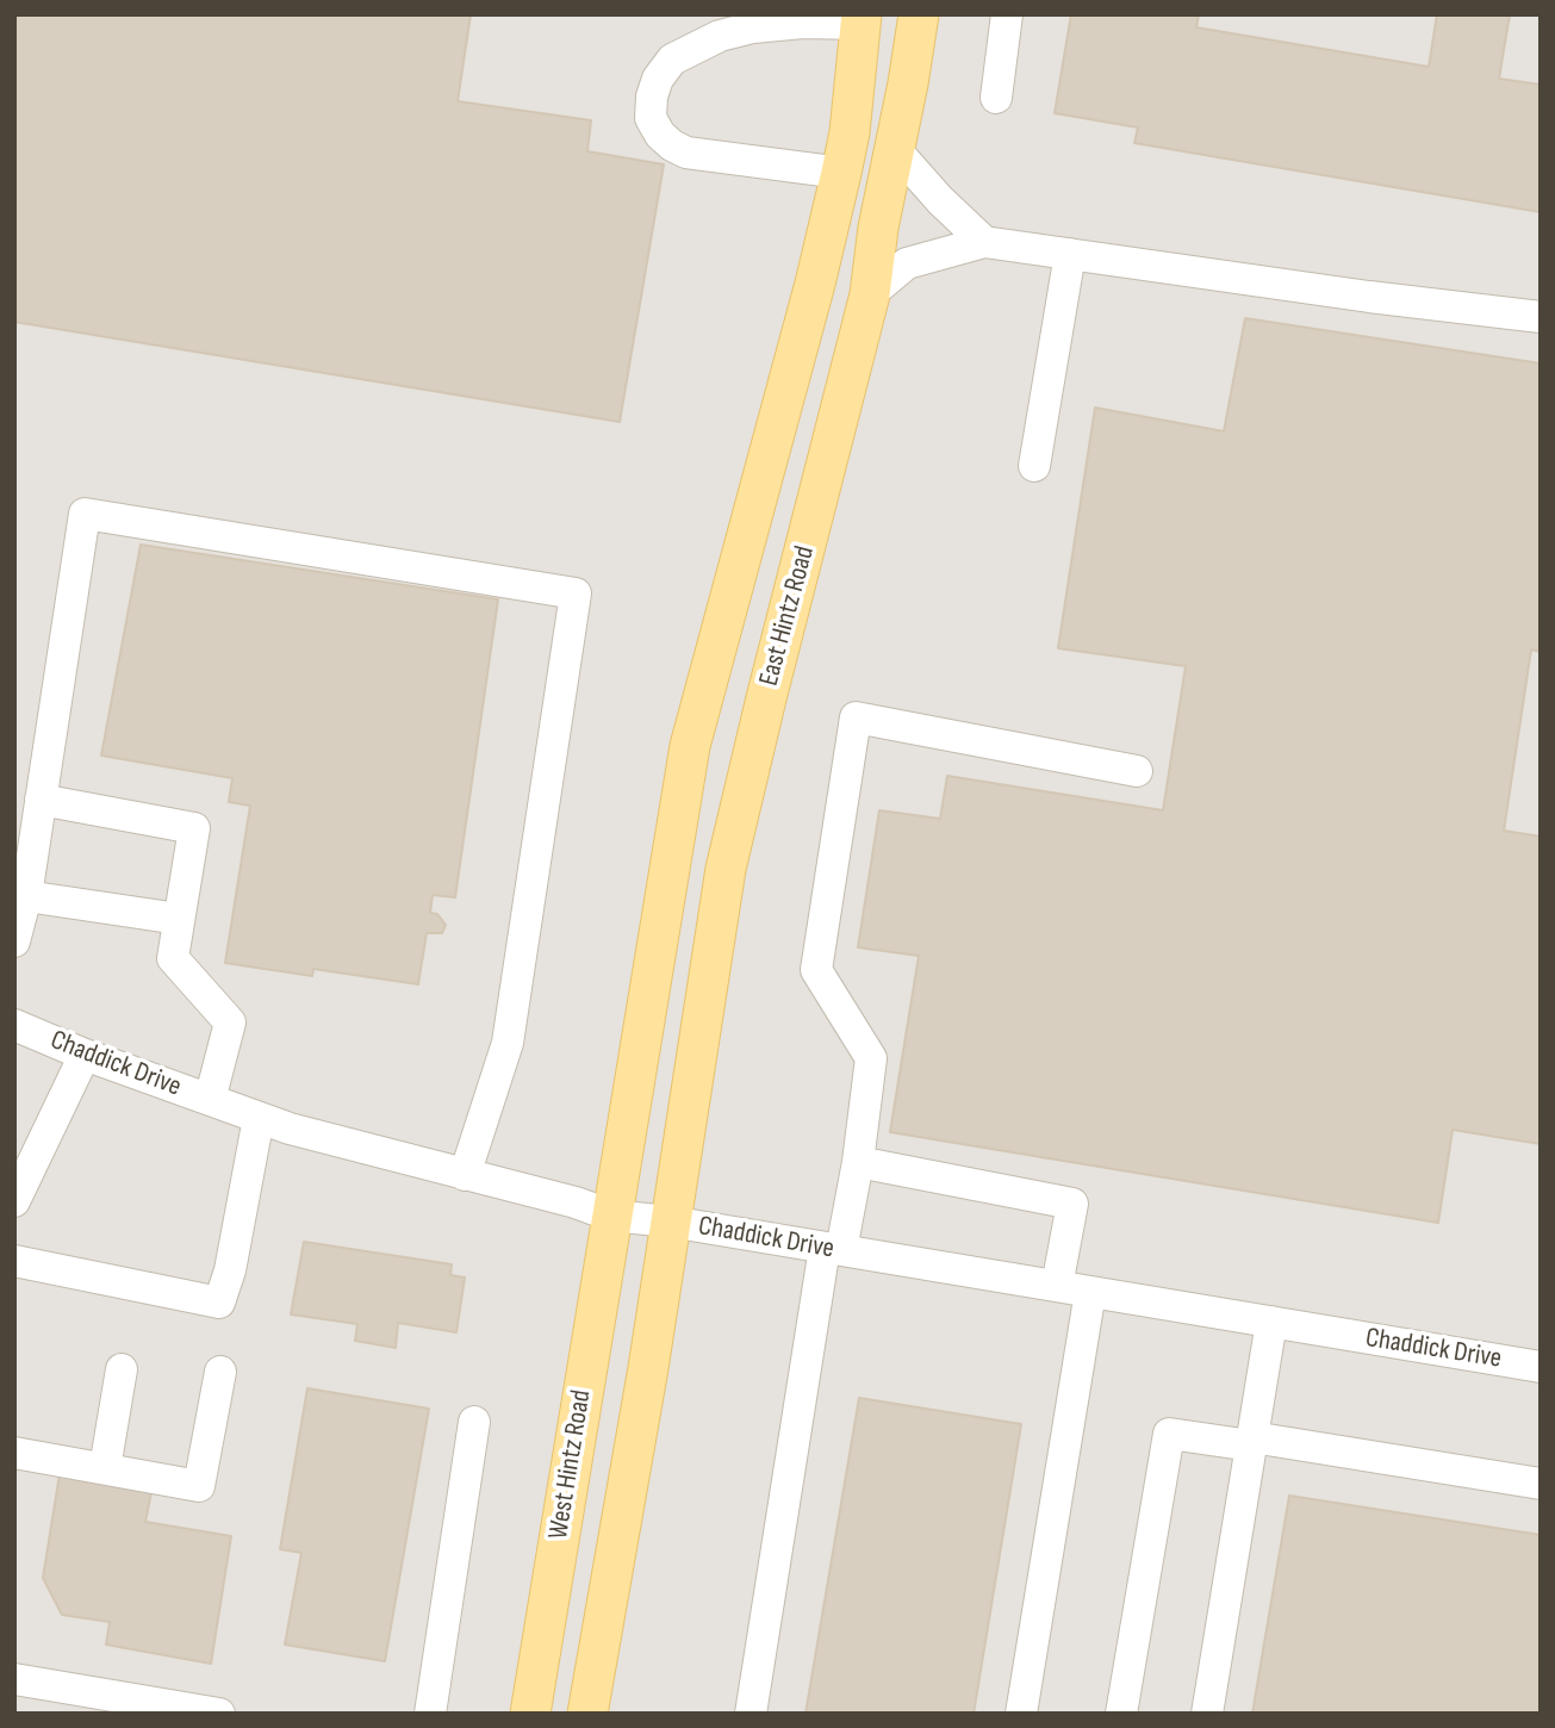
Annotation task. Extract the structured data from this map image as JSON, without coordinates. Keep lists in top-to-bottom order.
{
  "streets": {
    "main road": ["East Hintz Road", "West Hintz Road"],
    "street": ["Chaddick Drive"]
  },
  "crossings": [
    ["East Hintz Road", "Chaddick Drive"],
    ["East Hintz Road", "West Hintz Road"],
    ["Chaddick Drive", "West Hintz Road"]
  ]
}
